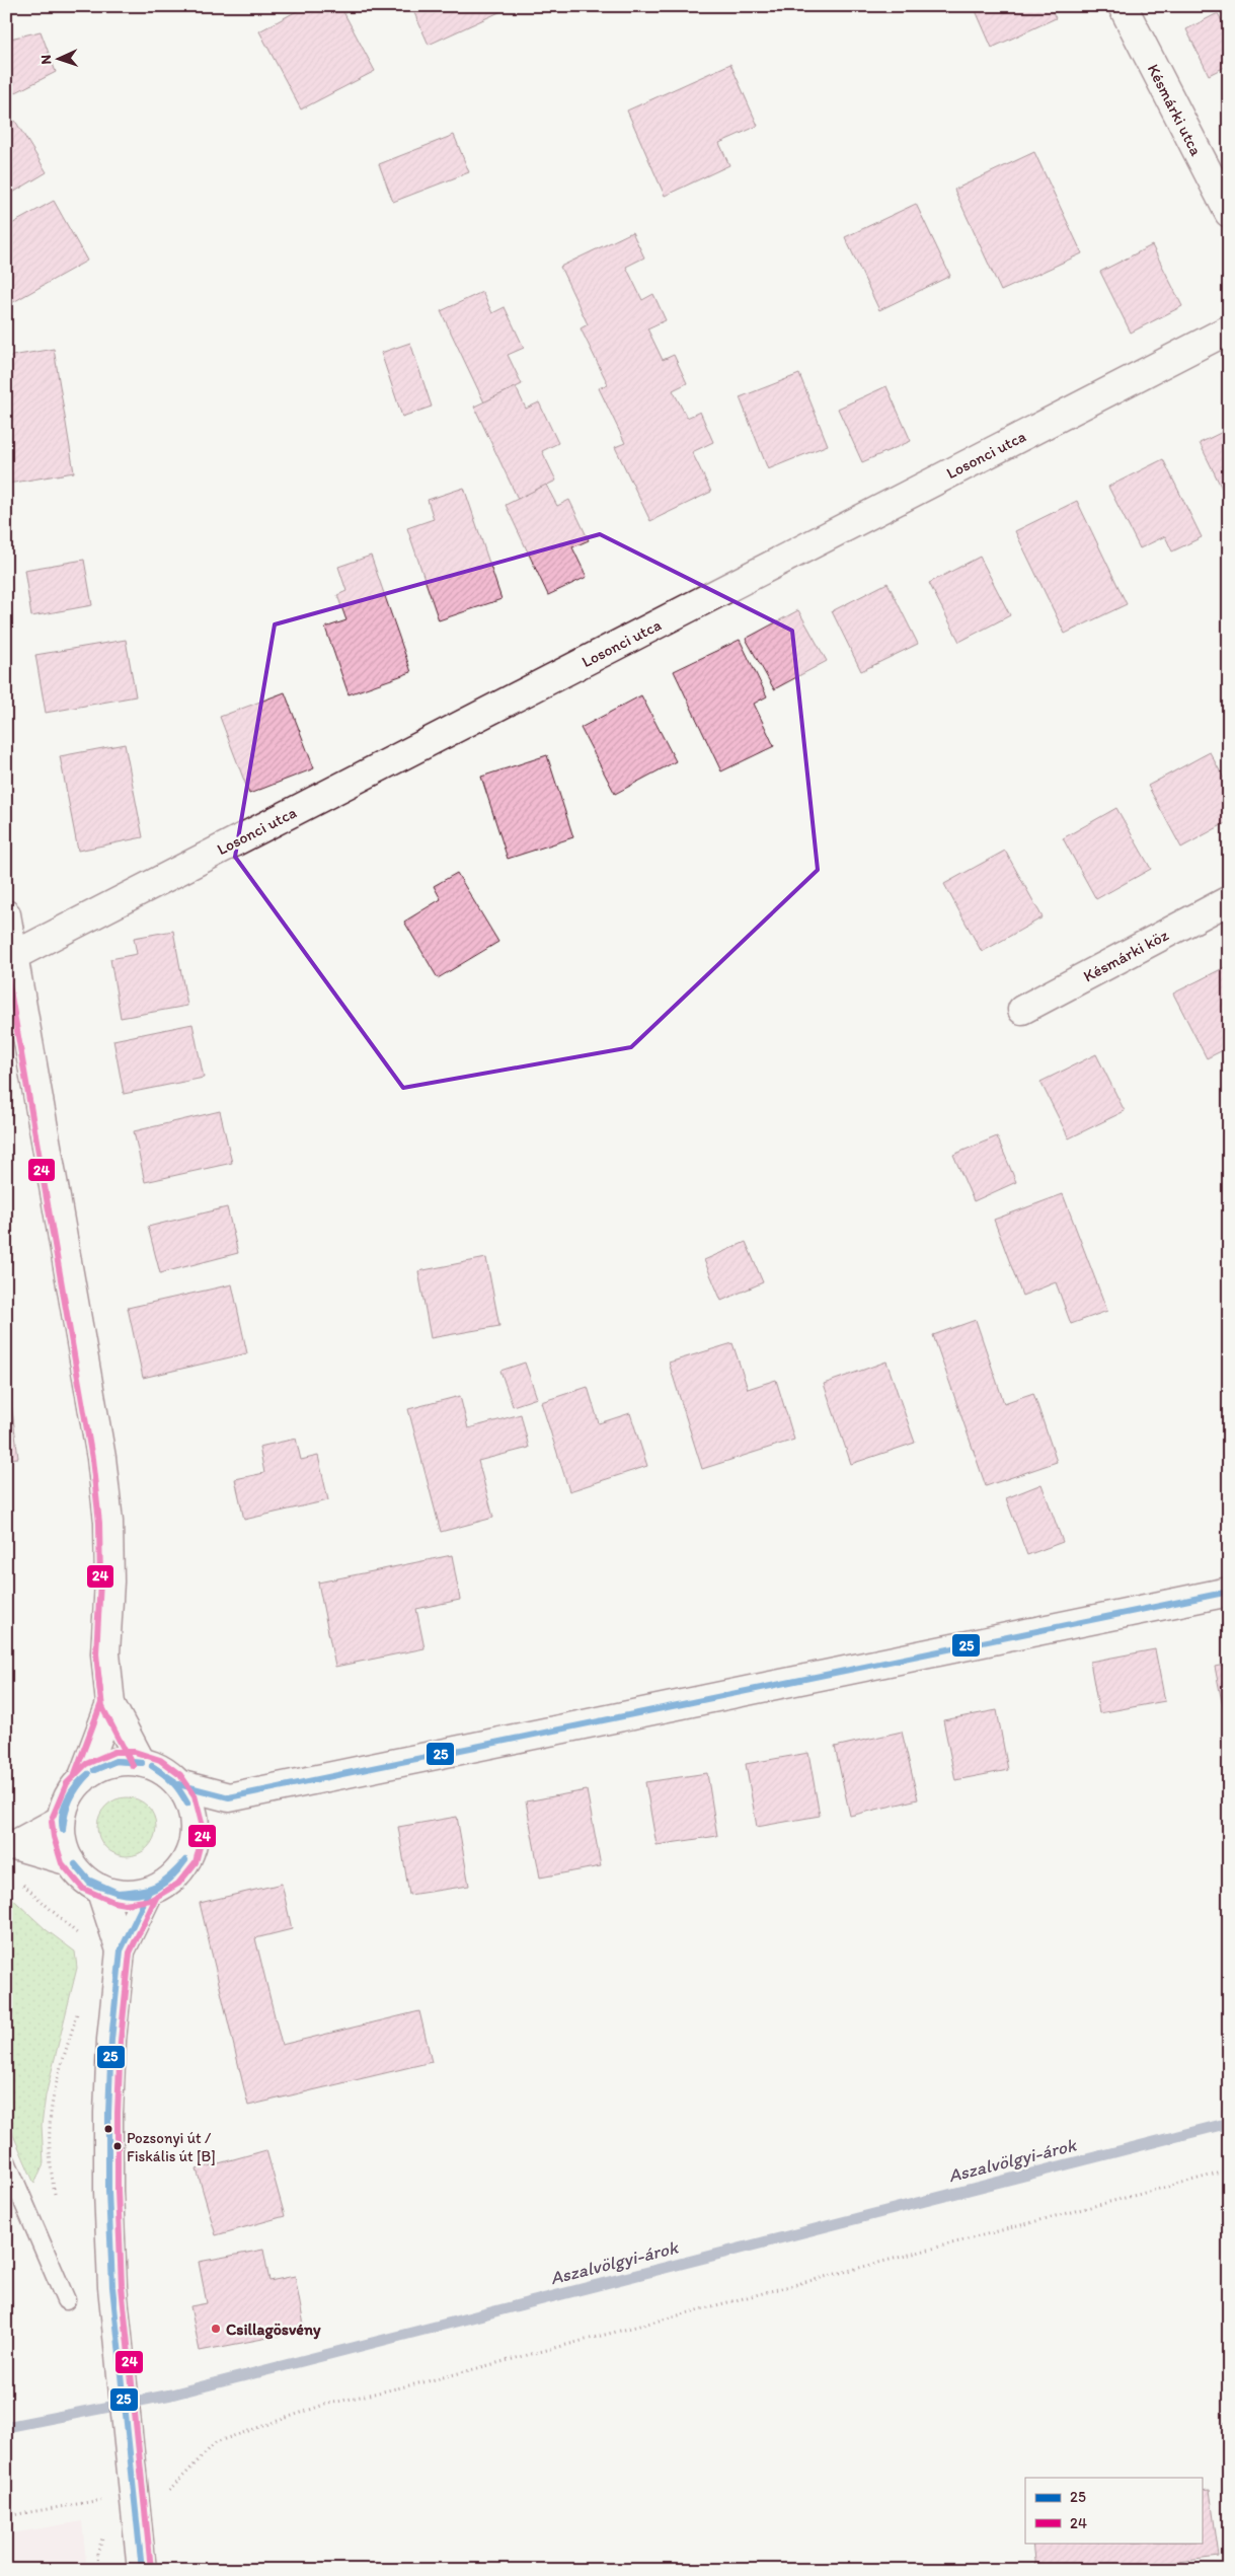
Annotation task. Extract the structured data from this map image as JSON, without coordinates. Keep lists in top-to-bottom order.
{
  "streets": {
    "street": ["Késmárki utca", "Losonci utca", "Késmárki köz"]
  },
  "water": ["Aszalvölgyi-árok"],
  "places": ["Pozsonyi út / Fiskális út [B]", "Csillagösvény"],
  "lines": ["transit line 24", "transit line 25"],
  "legend": ["25", "24"],
  "north": "left"
}
